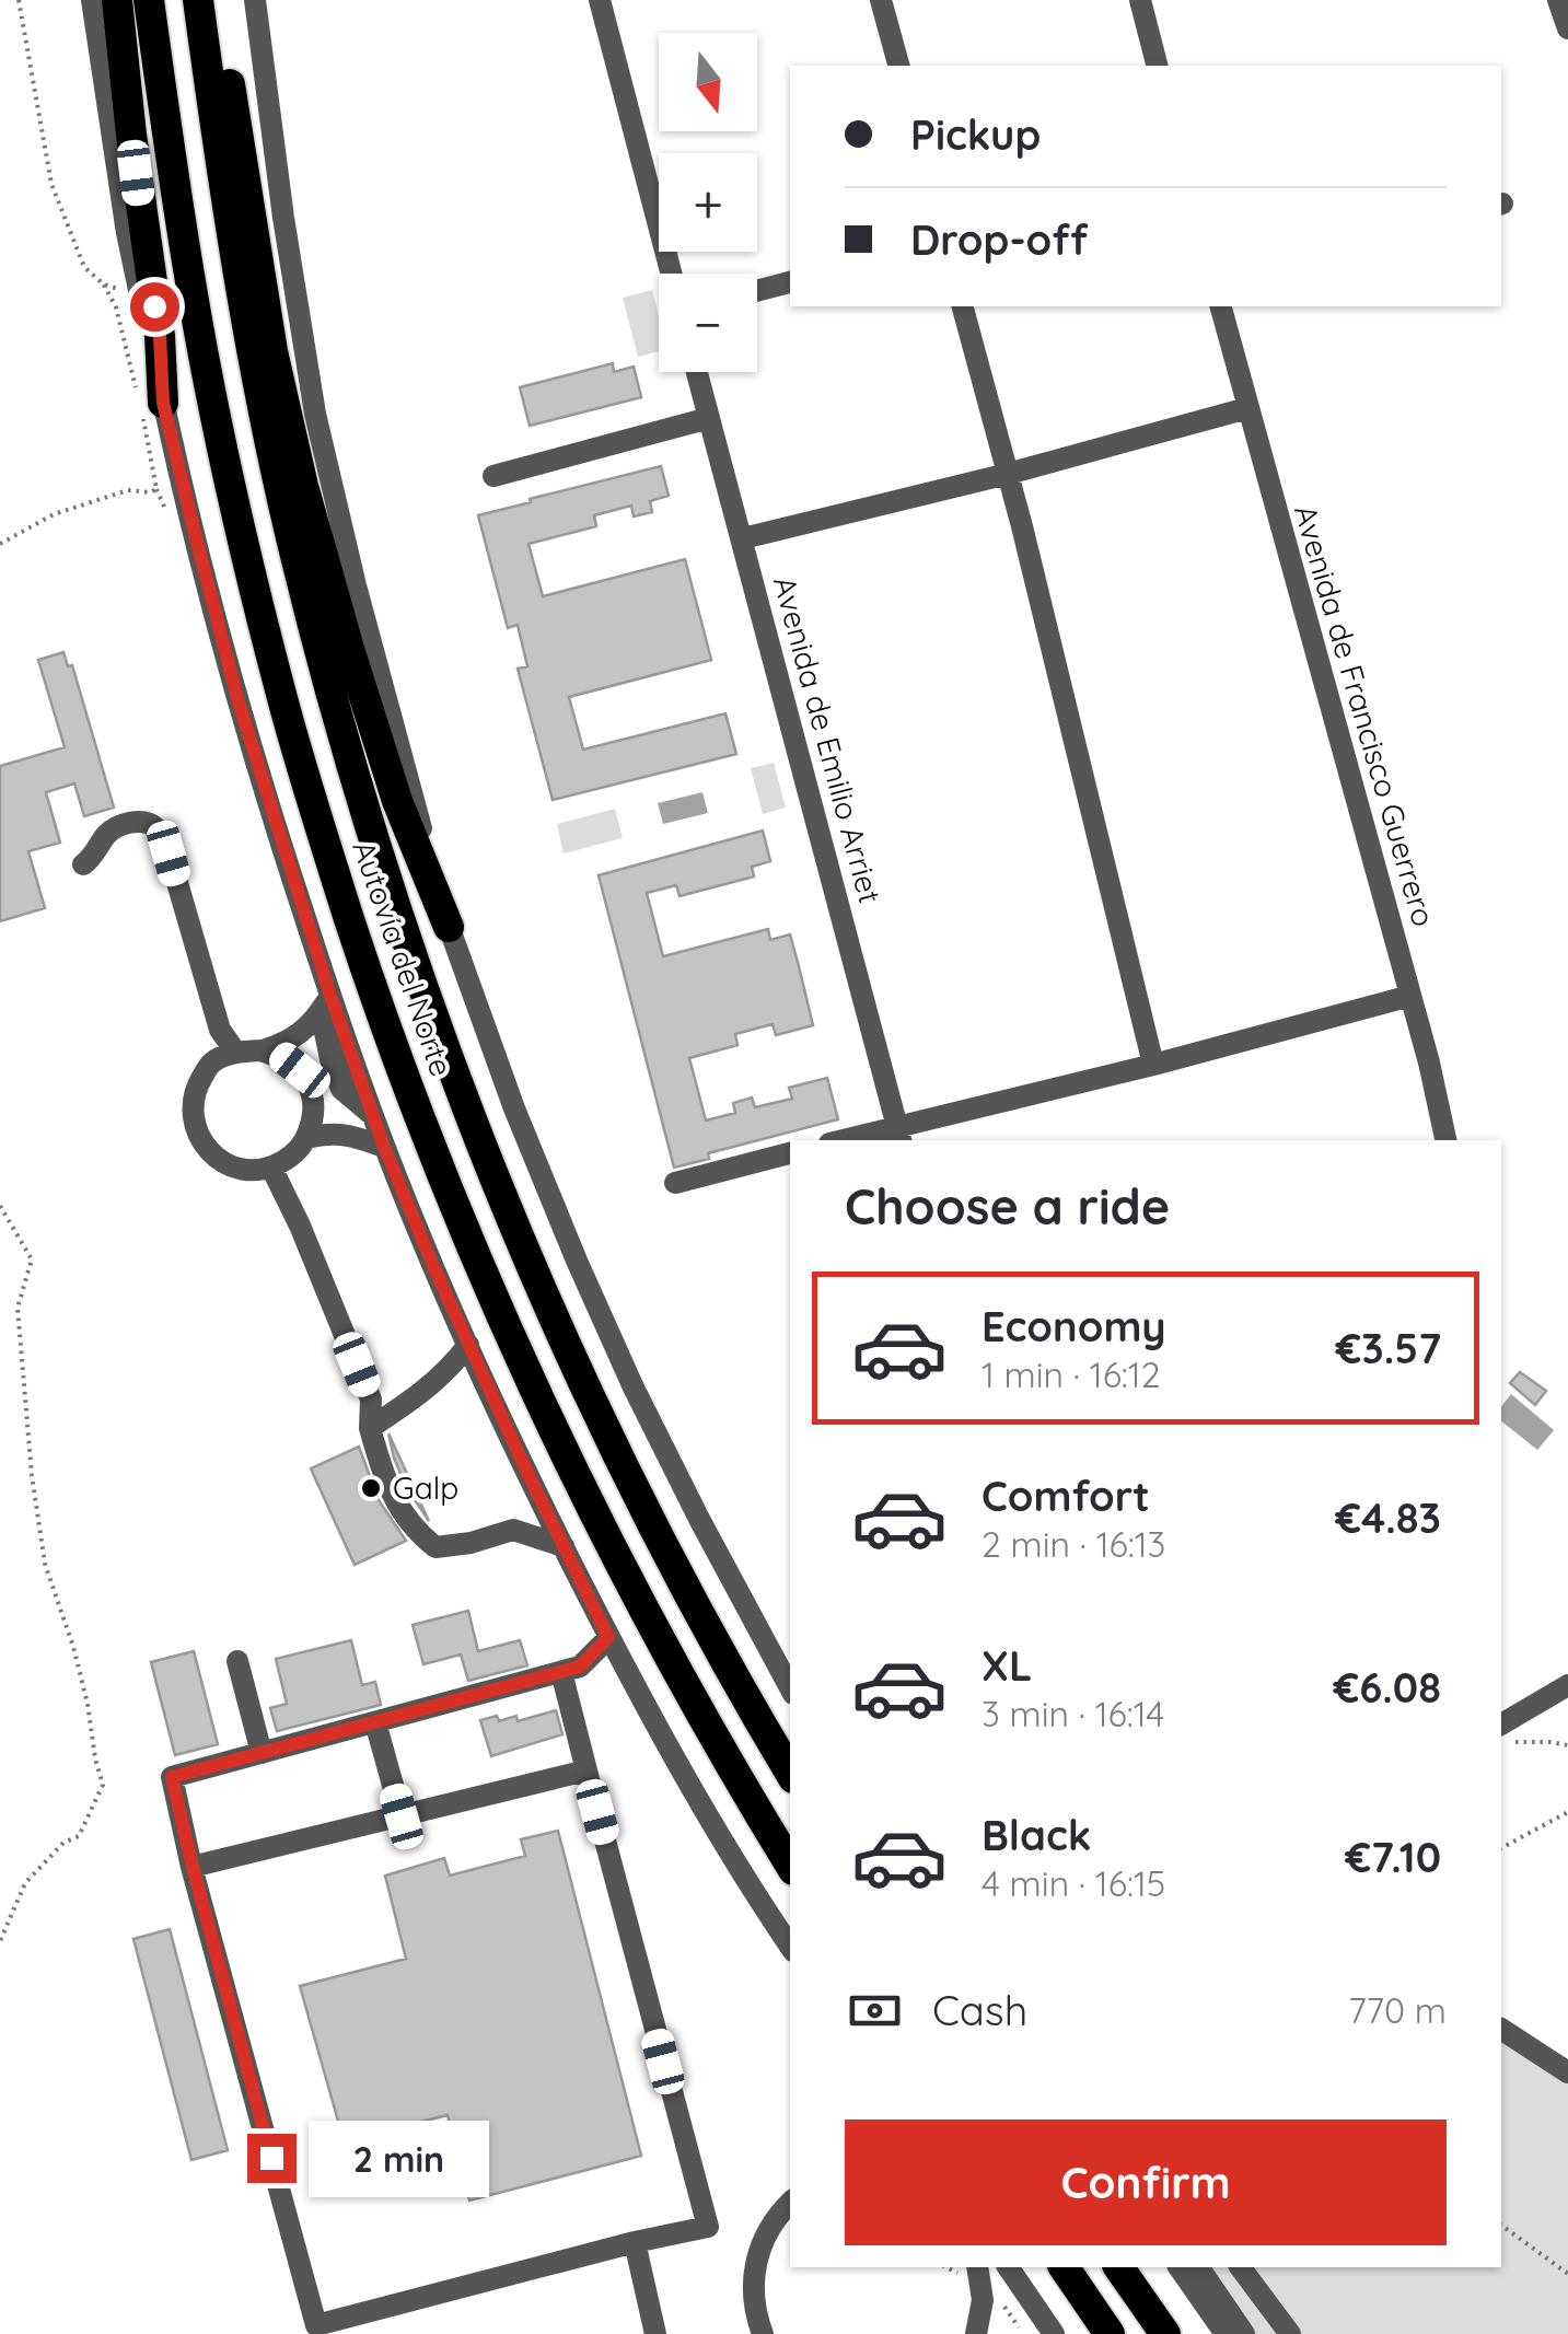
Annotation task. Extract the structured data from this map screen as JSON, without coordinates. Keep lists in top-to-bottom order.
{
  "streets": {
    "highway": ["Autovía del Norte"],
    "street": ["Avenida de Francisco Guerrero", "Avenida de Emilio Arriet"]
  },
  "places": ["Galp"],
  "north": "bottom",
  "page": {
    "map_buttons": ["+", "−"],
    "banner": ["Pickup", "Drop-off"],
    "heading": "Choose a ride",
    "list": [
      {
        "name": "Economy",
        "note": "1 min · 16:12",
        "value": "€3.57"
      },
      {
        "name": "Comfort",
        "note": "2 min · 16:13",
        "value": "€4.83"
      },
      {
        "name": "XL",
        "note": "3 min · 16:14",
        "value": "€6.08"
      },
      {
        "name": "Black",
        "note": "4 min · 16:15",
        "value": "€7.10"
      }
    ],
    "pay": ["Cash", "770 m"],
    "buttons": "Confirm",
    "bubble": "2 min"
  }
}
